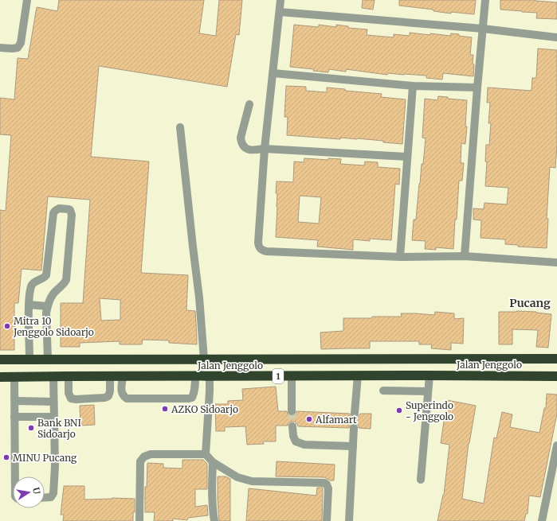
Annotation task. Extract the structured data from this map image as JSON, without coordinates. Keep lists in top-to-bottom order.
{
  "streets": {
    "highway": ["Jalan Jenggolo", "1"]
  },
  "districts": ["Pucang"],
  "places": [
    "Mitra 10 Jenggolo Sidoarjo",
    "AZKO Sidoarjo",
    "Superindo - Jenggolo",
    "Alfamart",
    "Bank BNI Sidoarjo",
    "MINU Pucang"
  ],
  "north": "right"
}
